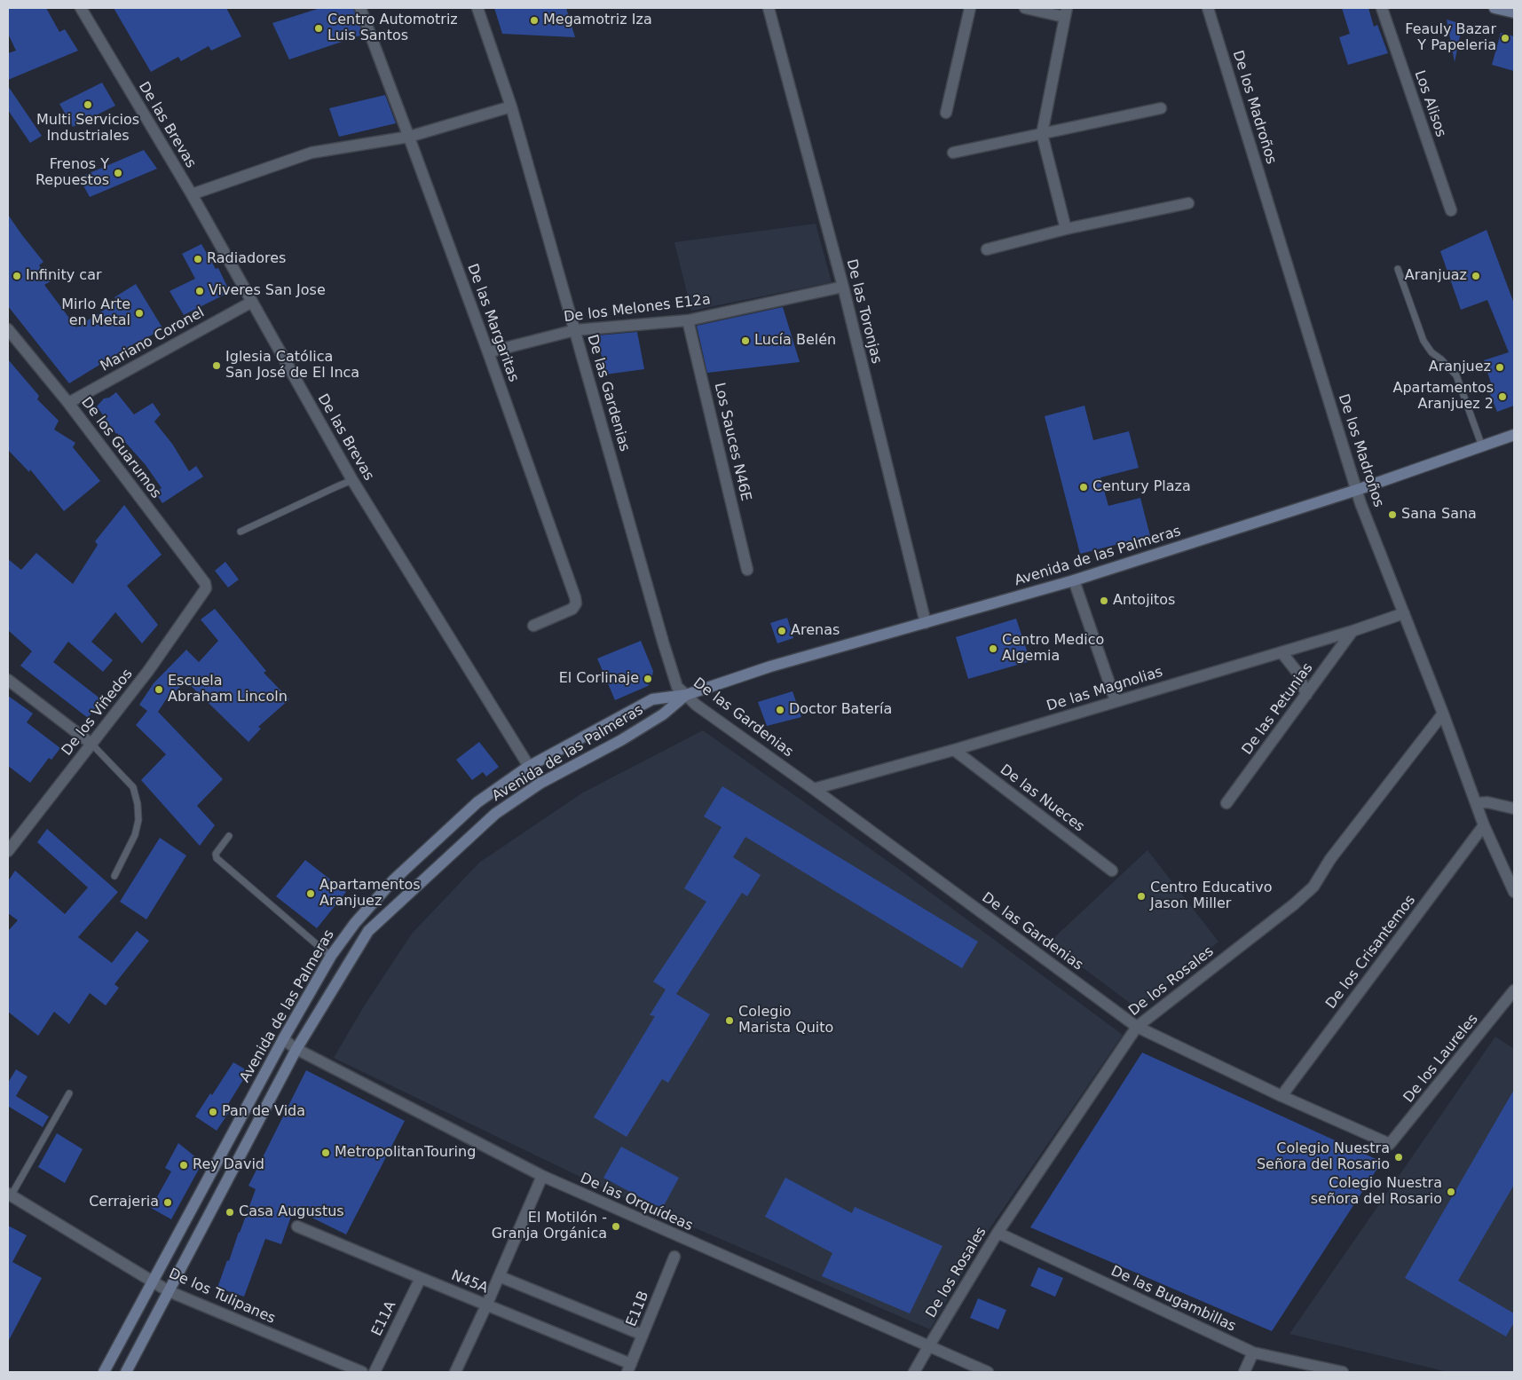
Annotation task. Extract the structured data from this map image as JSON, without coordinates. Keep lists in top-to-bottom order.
{
  "streets": {
    "street": [
      "Los Alisos",
      "De los Madroños",
      "De las Brevas",
      "De los Melones E12a",
      "De las Toronjas",
      "De las Margaritas",
      "Mariano Coronel",
      "De las Gardenias",
      "Los Sauces N46E",
      "De los Guarumos",
      "Avenida de las Palmeras",
      "De las Magnolias",
      "De las Petunias",
      "De los Viñedos",
      "De las Nueces",
      "De los Crisantemos",
      "De los Rosales",
      "De los Laureles",
      "De las Orquídeas",
      "N45A",
      "De los Tulipanes",
      "De las Bugambillas",
      "E11B",
      "E11A"
    ]
  },
  "crossings": [
    ["De los Madroños", "Avenida de las Palmeras"],
    ["De los Madroños", "De las Magnolias"],
    ["De los Madroños", "De los Crisantemos"],
    ["De los Madroños", "De los Rosales"],
    ["De las Brevas", "Mariano Coronel"],
    ["De las Brevas", "Avenida de las Palmeras"],
    ["De los Melones E12a", "De las Toronjas"],
    ["De los Melones E12a", "De las Margaritas"],
    ["De los Melones E12a", "De las Gardenias"],
    ["De los Melones E12a", "Los Sauces N46E"],
    ["De las Toronjas", "Avenida de las Palmeras"],
    ["Mariano Coronel", "De los Guarumos"],
    ["De las Gardenias", "Avenida de las Palmeras"],
    ["De las Gardenias", "De las Magnolias"],
    ["De las Gardenias", "De los Crisantemos"],
    ["De las Gardenias", "De los Rosales"],
    ["De las Gardenias", "De los Laureles"],
    ["De los Guarumos", "De los Viñedos"],
    ["Avenida de las Palmeras", "De las Orquídeas"],
    ["Avenida de las Palmeras", "De los Tulipanes"],
    ["De las Magnolias", "De las Petunias"],
    ["De las Magnolias", "De las Nueces"],
    ["De los Rosales", "De las Orquídeas"],
    ["De los Rosales", "De las Bugambillas"],
    ["N45A", "E11B"],
    ["N45A", "E11A"]
  ],
  "places": [
    "Megamotriz Iza",
    "Centro Automotriz Luis Santos",
    "Feauly Bazar Y Papeleria",
    "Multi Servicios Industriales",
    "Frenos Y Repuestos",
    "Radiadores",
    "Infinity car",
    "Aranjuaz",
    "Viveres San Jose",
    "Mirlo Arte en Metal",
    "Lucía Belén",
    "Iglesia Católica San José de El Inca",
    "Aranjuez",
    "Apartamentos Aranjuez 2",
    "Century Plaza",
    "Sana Sana",
    "Antojitos",
    "Arenas",
    "Centro Medico Algemia",
    "El Corlinaje",
    "Escuela Abraham Lincoln",
    "Doctor Batería",
    "Apartamentos Aranjuez",
    "Centro Educativo Jason Miller",
    "Colegio Marista Quito",
    "Pan de Vida",
    "MetropolitanTouring",
    "Colegio Nuestra Señora del Rosario",
    "Rey David",
    "Colegio Nuestra señora del Rosario",
    "Cerrajeria",
    "Casa Augustus",
    "El Motilón - Granja Orgánica"
  ]
}
